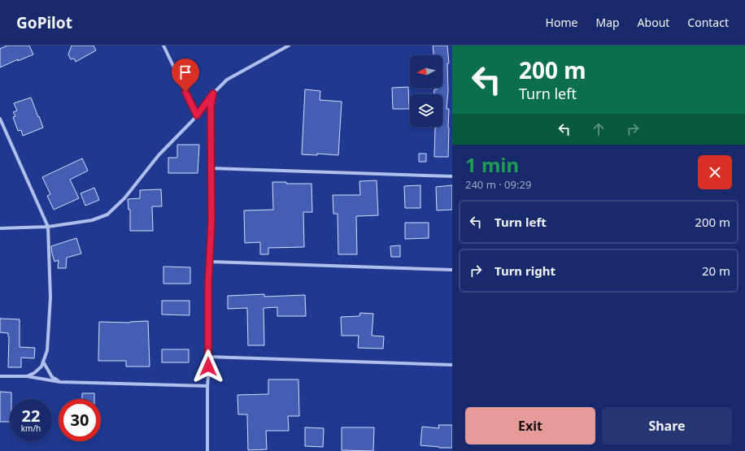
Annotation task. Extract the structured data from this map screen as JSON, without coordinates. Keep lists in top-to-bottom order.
{
  "north": "left",
  "page": {
    "header": "GoPilot",
    "nav": [
      "Home",
      "Map",
      "About",
      "Contact"
    ],
    "turn": ["200 m", "Turn left"],
    "heading": ["1 min", "240 m · 09:29"],
    "list": [
      {
        "name": "Turn left",
        "value": "200 m"
      },
      {
        "name": "Turn right",
        "value": "20 m"
      }
    ],
    "speed": "22 km/h",
    "limit": "30",
    "buttons": ["Exit", "Share"]
  }
}
